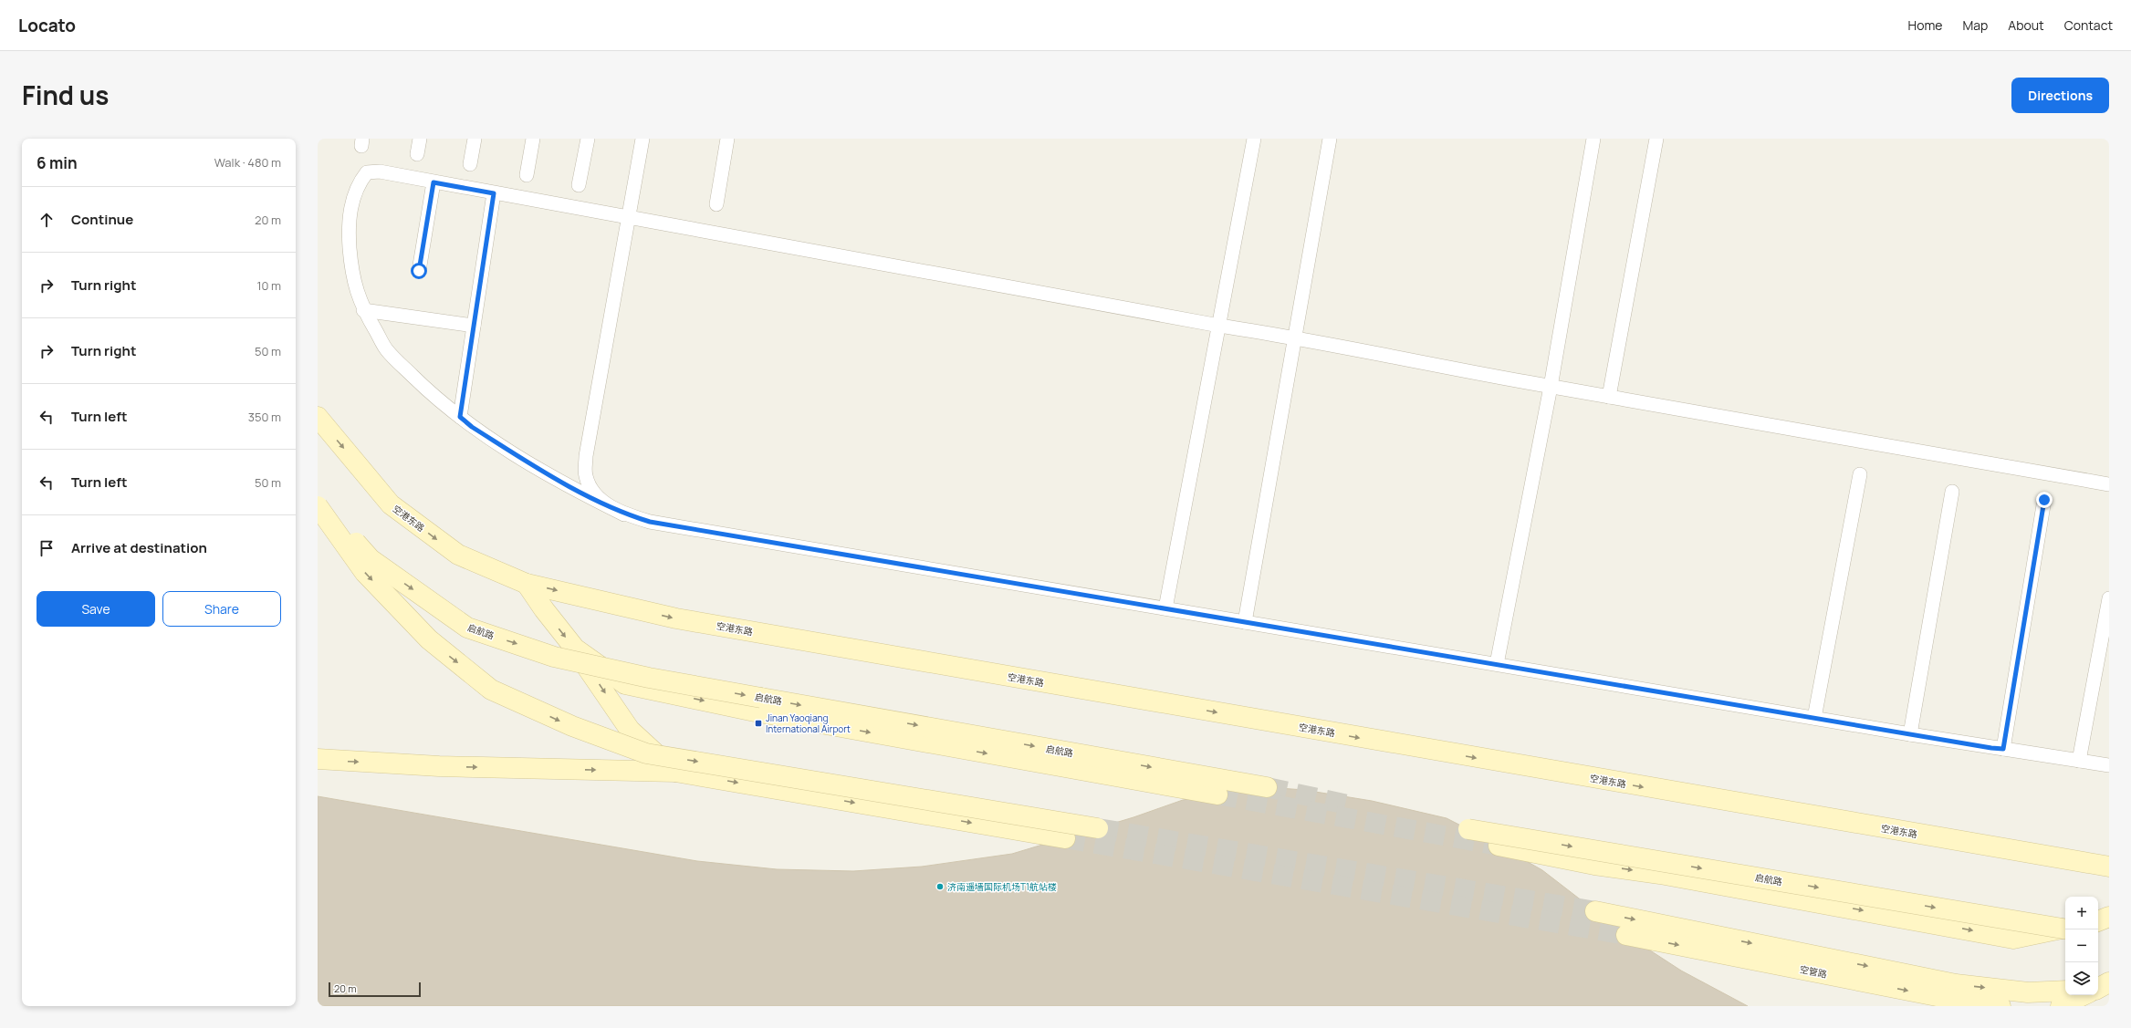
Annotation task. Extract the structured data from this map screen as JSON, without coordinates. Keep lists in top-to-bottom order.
{
  "streets": {
    "main road": ["空港东路", "启航路", "空管路"]
  },
  "places": {
    "transit": ["Jinan Yaoqiang International Airport"],
    "other": ["济南遥墙国际机场T1航站楼"]
  },
  "scale_bar": "20 m",
  "page": {
    "header": "Locato",
    "nav": [
      "Home",
      "Map",
      "About",
      "Contact"
    ],
    "title": "Find us",
    "buttons": [
      "Directions",
      ["Save", "Share"]
    ],
    "heading": ["6 min", "Walk · 480 m"],
    "list": [
      ["Continue", "20 m"],
      ["Turn right", "10 m"],
      ["Turn right", "50 m"],
      ["Turn left", "350 m"],
      ["Turn left", "50 m"],
      "Arrive at destination"
    ],
    "map_buttons": ["+", "−"],
    "scale": "20 m"
  }
}
